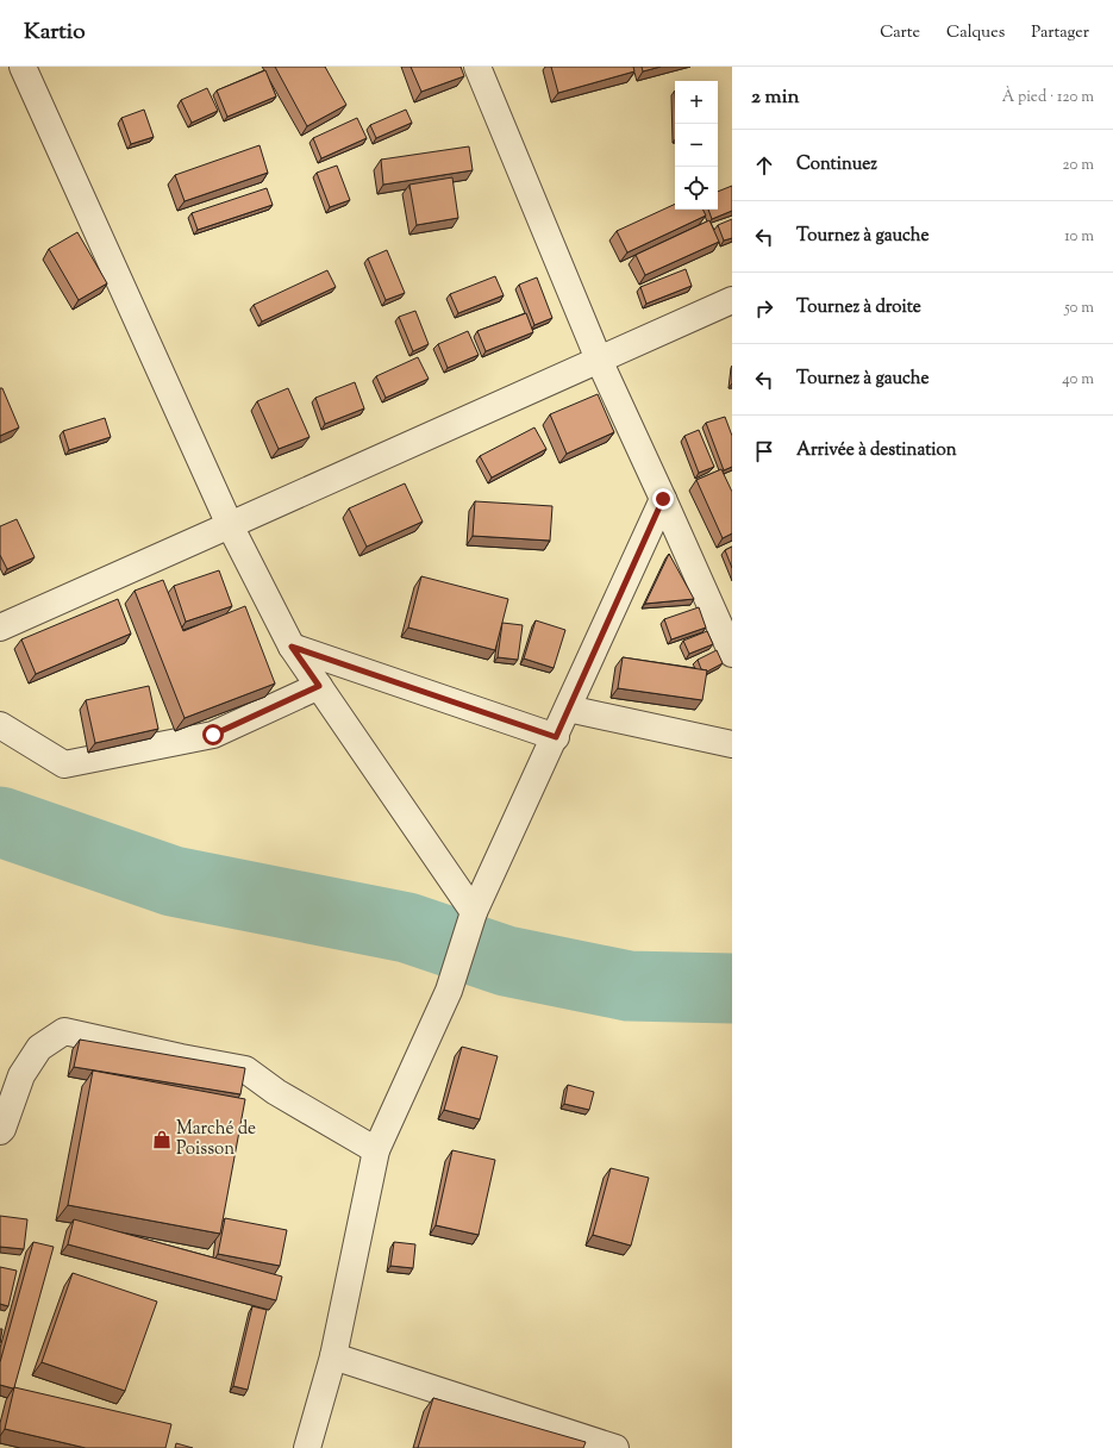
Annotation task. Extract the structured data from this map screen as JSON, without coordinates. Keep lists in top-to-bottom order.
{
  "places": {
    "shop": ["Marché de Poisson"]
  },
  "page": {
    "header": "Kartio",
    "nav": ["Carte", "Calques", "Partager"],
    "heading": ["2 min", "À pied · 120 m"],
    "map_buttons": ["+", "−"],
    "list": [
      ["Continuez", "20 m"],
      ["Tournez à gauche", "10 m"],
      ["Tournez à droite", "50 m"],
      ["Tournez à gauche", "40 m"],
      "Arrivée à destination"
    ]
  }
}
